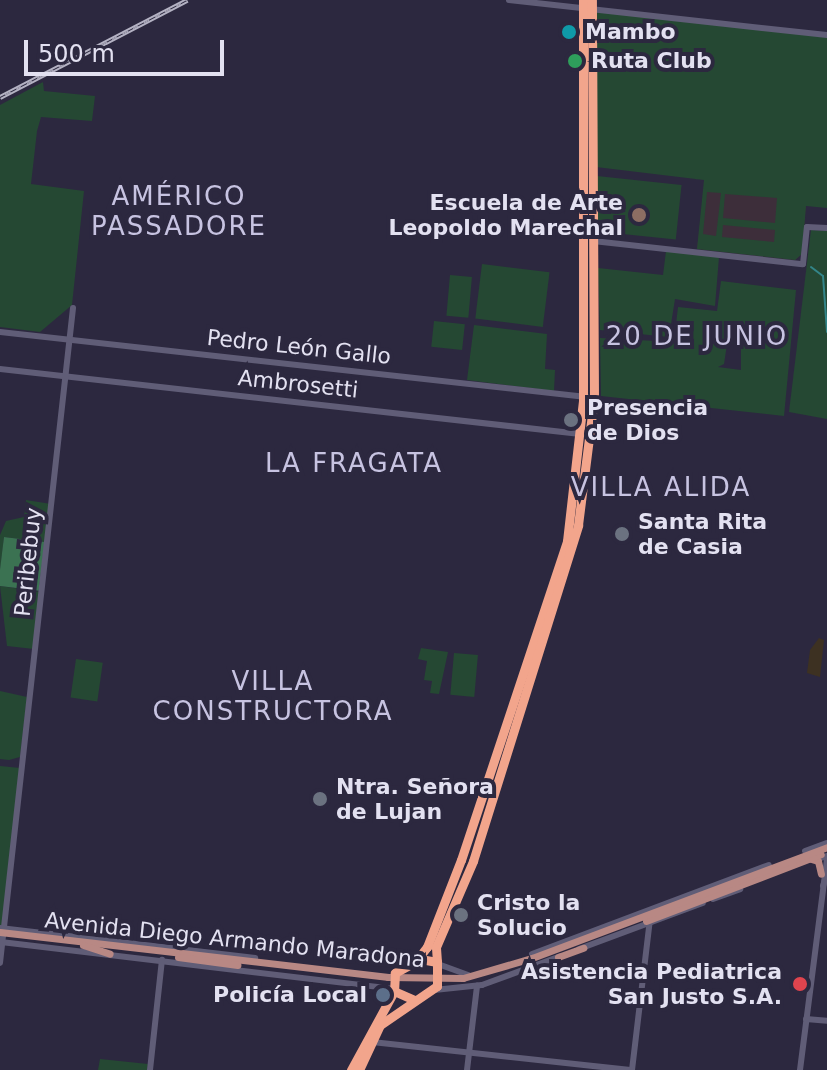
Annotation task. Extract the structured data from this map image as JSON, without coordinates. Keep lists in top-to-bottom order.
{
  "streets": {
    "main road": ["Avenida Diego Armando Maradona"],
    "street": ["Pedro León Gallo", "Ambrosetti", "Peribebuy"]
  },
  "crossings": [
    ["Pedro León Gallo", "Peribebuy"],
    ["Ambrosetti", "Peribebuy"],
    ["Peribebuy", "Avenida Diego Armando Maradona"]
  ],
  "districts": [
    "AMÉRICO PASSADORE",
    "20 DE JUNIO",
    "LA FRAGATA",
    "VILLA ALIDA",
    "VILLA CONSTRUCTORA"
  ],
  "places": [
    "Mambo",
    "Ruta Club",
    "Escuela de Arte Leopoldo Marechal",
    "Presencia de Dios",
    "Santa Rita de Casia",
    "Ntra. Señora de Lujan",
    "Cristo la Solucio",
    "Asistencia Pediatrica San Justo S.A.",
    "Policía Local"
  ],
  "scale_bar": "500 m"
}
